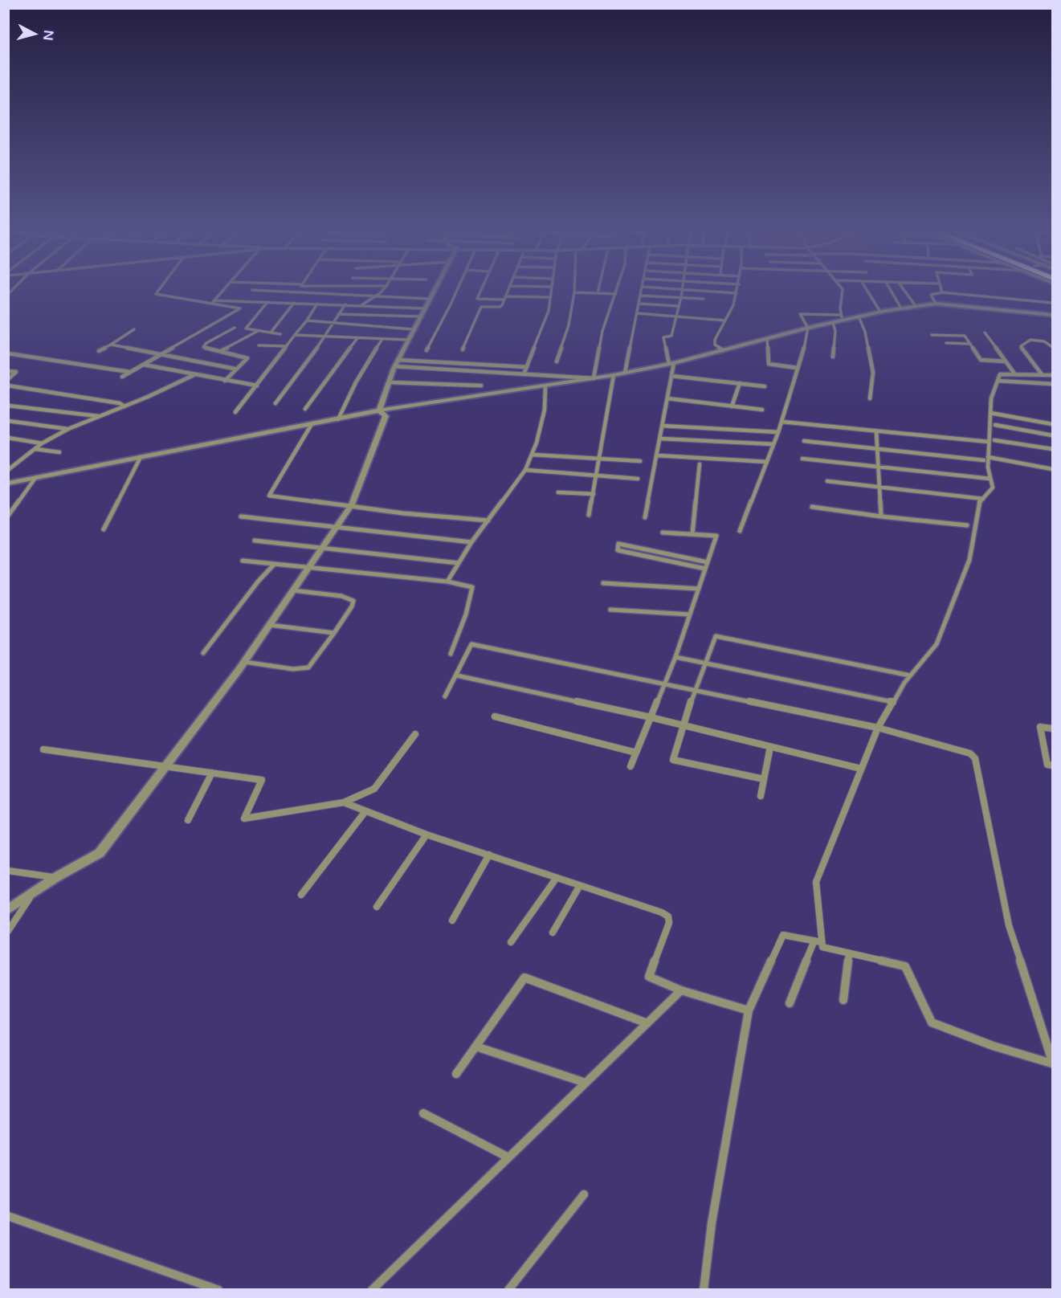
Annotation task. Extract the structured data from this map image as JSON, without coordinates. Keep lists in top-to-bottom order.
{
  "north": "right"
}
